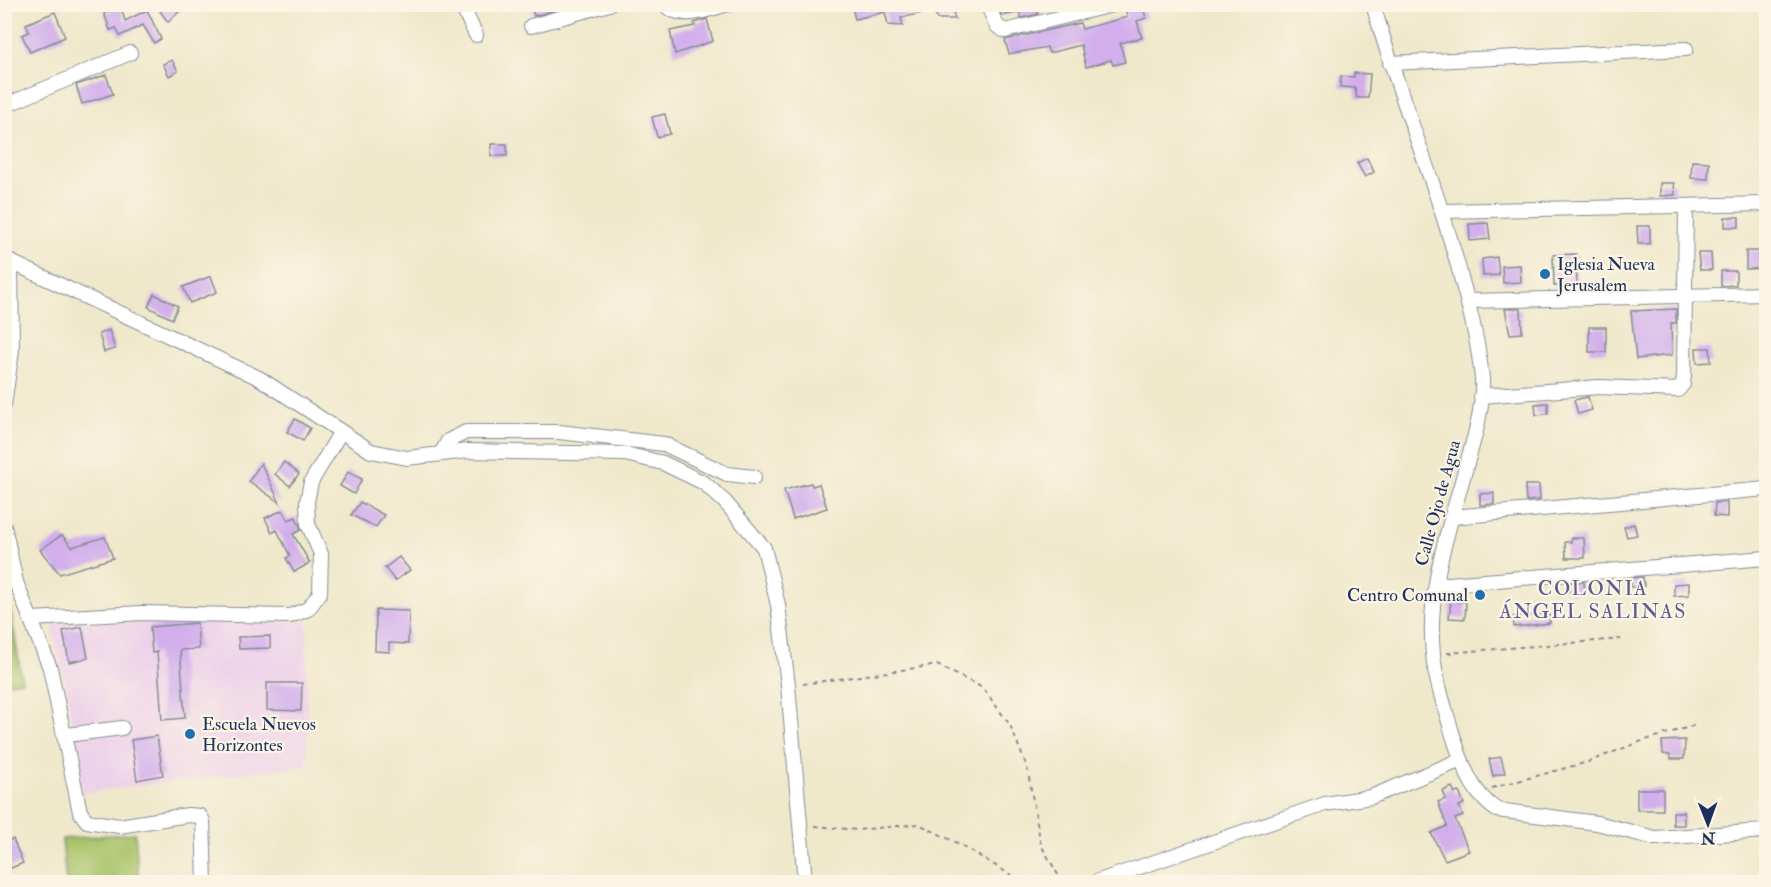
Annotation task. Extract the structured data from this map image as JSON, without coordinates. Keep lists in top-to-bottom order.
{
  "streets": {
    "street": ["Calle Ojo de Agua"]
  },
  "districts": ["COLONIA ÁNGEL SALINAS"],
  "places": ["Iglesia Nueva Jerusalem", "Centro Comunal", "Escuela Nuevos Horizontes"],
  "north": "bottom"
}
